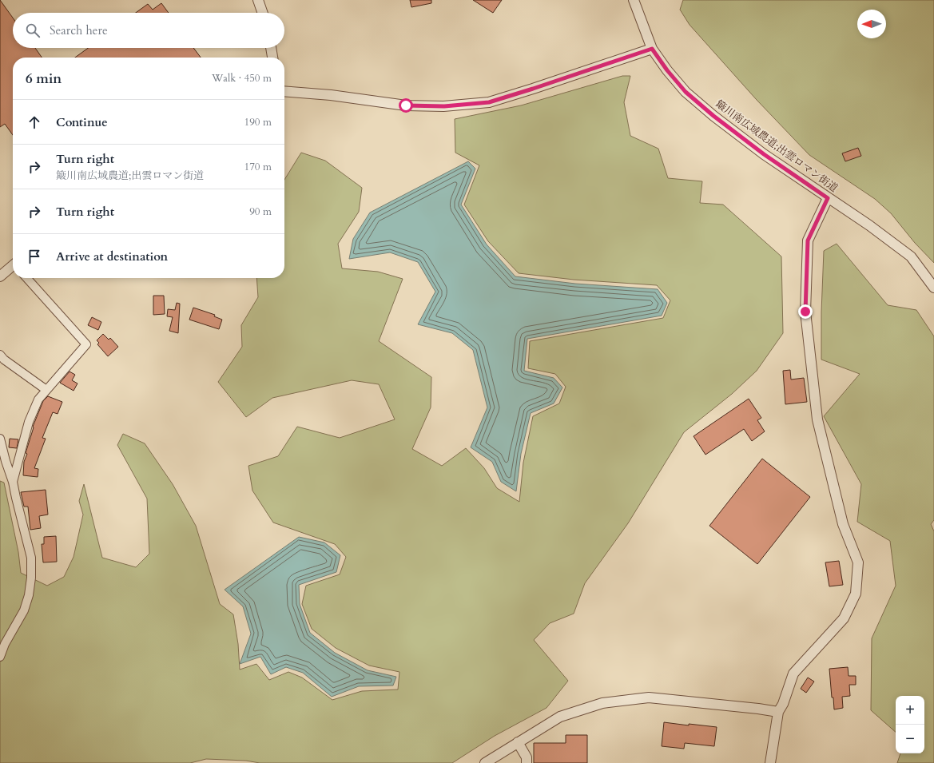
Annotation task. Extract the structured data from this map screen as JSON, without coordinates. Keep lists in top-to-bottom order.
{
  "streets": {
    "street": ["簸川南広域農道;出雲ロマン街道"]
  },
  "north": "left",
  "page": {
    "search": "Search here",
    "heading": ["6 min", "Walk · 450 m"],
    "list": [
      ["Continue", "190 m"],
      ["Turn right", "簸川南広域農道;出雲ロマン街道", "170 m"],
      ["Turn right", "90 m"],
      "Arrive at destination"
    ],
    "map_buttons": ["+", "−"]
  }
}
